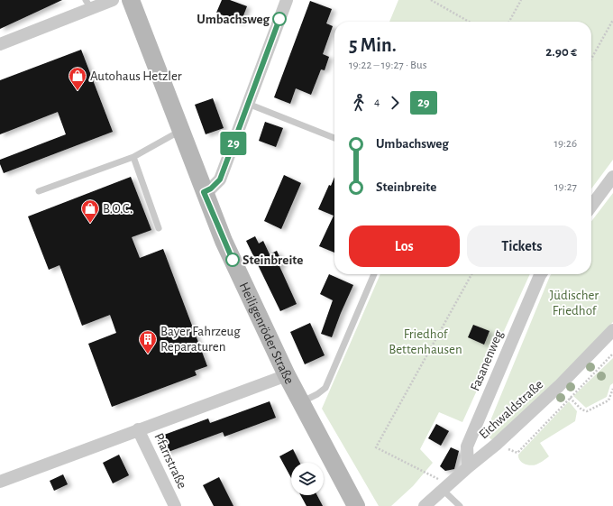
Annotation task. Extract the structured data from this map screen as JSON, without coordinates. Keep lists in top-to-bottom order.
{
  "streets": {
    "street": [
      "Heiligenröder Straße",
      "Fasanenweg",
      "Eichwaldstraße",
      "Pfarrstraße"
    ]
  },
  "crossings": [
    ["Fasanenweg", "Eichwaldstraße"]
  ],
  "parks": ["Jüdischer Friedhof", "Friedhof Bettenhausen"],
  "places": {
    "other": ["Umbachsweg", "Steinbreite"],
    "shop": ["Autohaus Hetzler", "B.O.C."],
    "building": ["Bayer Fahrzeug Reparaturen"]
  },
  "lines": ["bus line 29"],
  "page": {
    "on_map": "29",
    "heading": ["5 Min.", "19:22 – 19:27 · Bus", "2.90 €"],
    "legs": ["4", "29"],
    "list": [
      {
        "name": "Umbachsweg",
        "value": "19:26"
      },
      {
        "name": "Steinbreite",
        "value": "19:27"
      }
    ],
    "buttons": ["Los", "Tickets"]
  }
}
